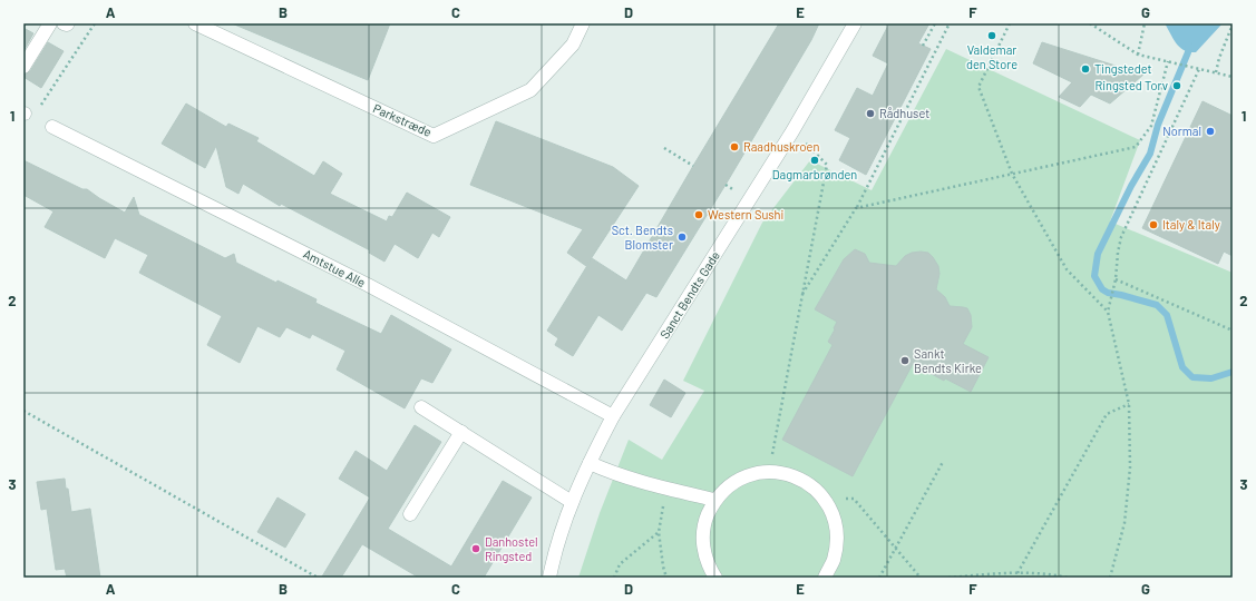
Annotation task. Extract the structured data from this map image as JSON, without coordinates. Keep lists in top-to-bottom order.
{
  "streets": {
    "street": ["Parkstræde", "Amtstue Alle", "Sanct Bendts Gade"]
  },
  "crossings": [
    ["Amtstue Alle", "Sanct Bendts Gade"]
  ],
  "places": [
    "Valdemar den Store",
    "Tingstedet",
    "Ringsted Torv",
    "Rådhuset",
    "Normal",
    "Raadhuskroen",
    "Dagmarbrønden",
    "Western Sushi",
    "Italy & Italy",
    "Sct. Bendts Blomster",
    "Sankt Bendts Kirke",
    "Danhostel Ringsted"
  ],
  "grid": {
    "columns": [
      "A",
      "B",
      "C",
      "D",
      "E",
      "F",
      "G"
    ],
    "rows": ["1", "2", "3"]
  }
}
